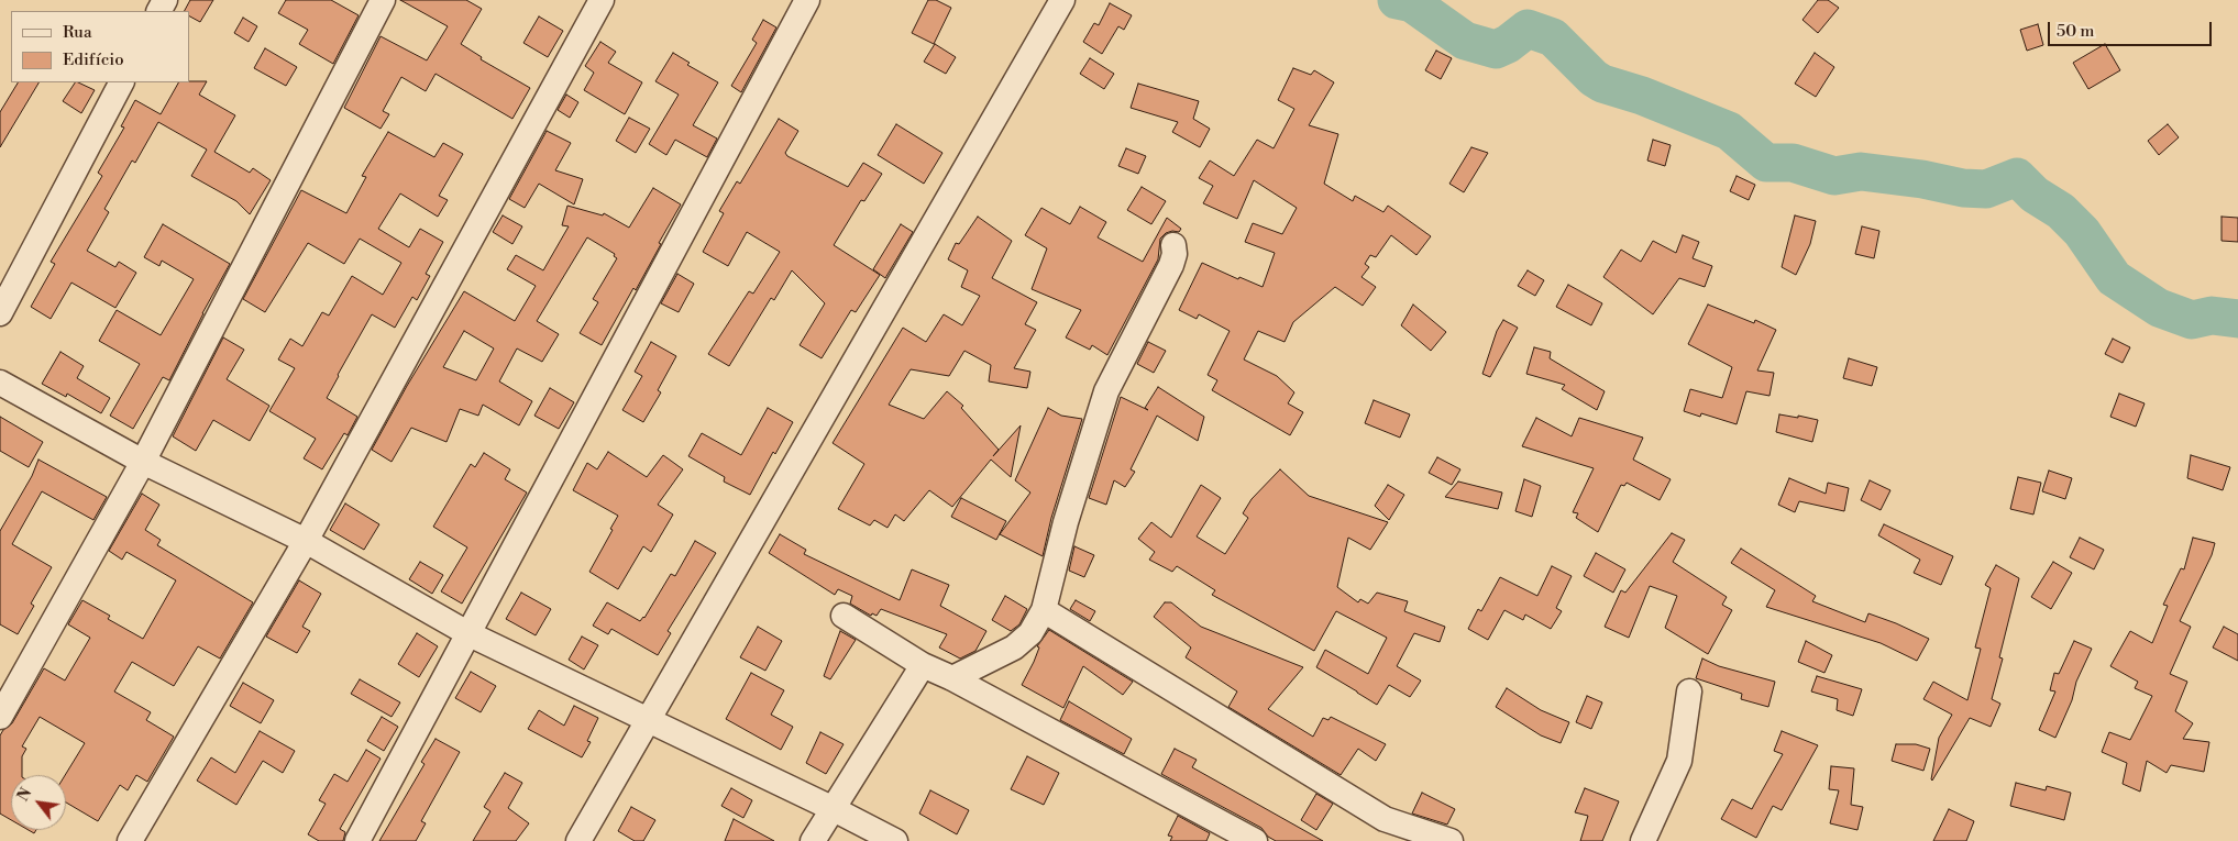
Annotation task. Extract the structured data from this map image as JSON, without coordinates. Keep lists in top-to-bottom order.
{
  "legend": ["Rua", "Edifício"],
  "scale_bar": "50 m",
  "north": "top left"
}
